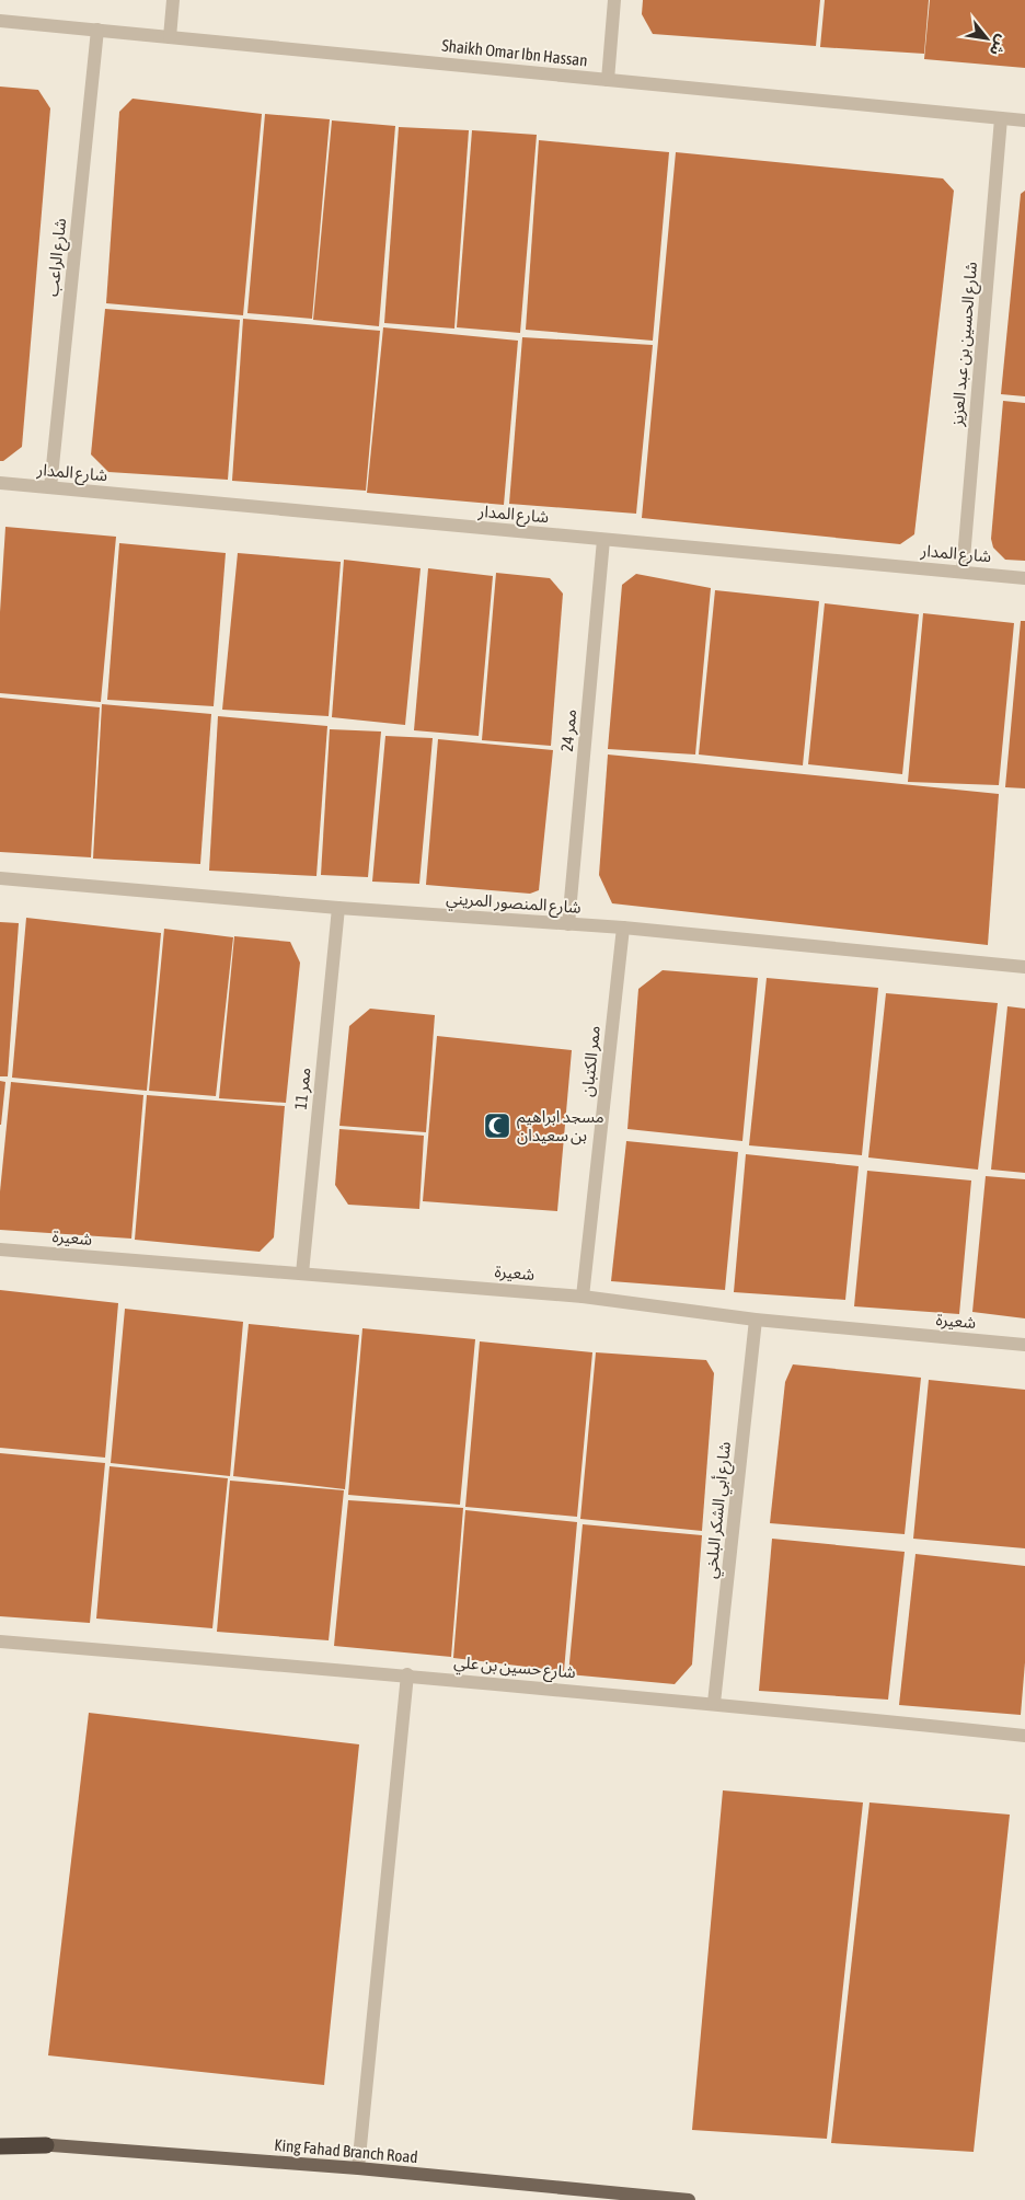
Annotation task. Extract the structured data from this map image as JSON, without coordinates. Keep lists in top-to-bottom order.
{
  "streets": {
    "main road": ["King Fahad Branch Road"],
    "street": [
      "Shaikh Omar Ibn Hassan",
      "شارع الراعب",
      "شارع الحسين بن عبد العزيز",
      "شارع المدار",
      "ممر 24",
      "شارع المنصور المريني",
      "ممر الكتبان",
      "ممر 11",
      "شعيرة",
      "شارع أبي الشكر البلخي",
      "شارع حسين بن علي"
    ]
  },
  "crossings": [
    ["Shaikh Omar Ibn Hassan", "شارع الراعب"],
    ["Shaikh Omar Ibn Hassan", "شارع الحسين بن عبد العزيز"],
    ["شارع الراعب", "شارع المدار"],
    ["شارع الحسين بن عبد العزيز", "شارع المدار"],
    ["شارع المدار", "ممر 24"],
    ["ممر 24", "شارع المنصور المريني"],
    ["شارع المنصور المريني", "ممر الكتبان"],
    ["شارع المنصور المريني", "ممر 11"],
    ["ممر الكتبان", "شعيرة"],
    ["ممر 11", "شعيرة"],
    ["شعيرة", "شارع أبي الشكر البلخي"],
    ["شارع أبي الشكر البلخي", "شارع حسين بن علي"]
  ],
  "places": {
    "mosque": ["مسجد ابراهيم بن سعيدان"]
  },
  "north": "bottom right"
}
